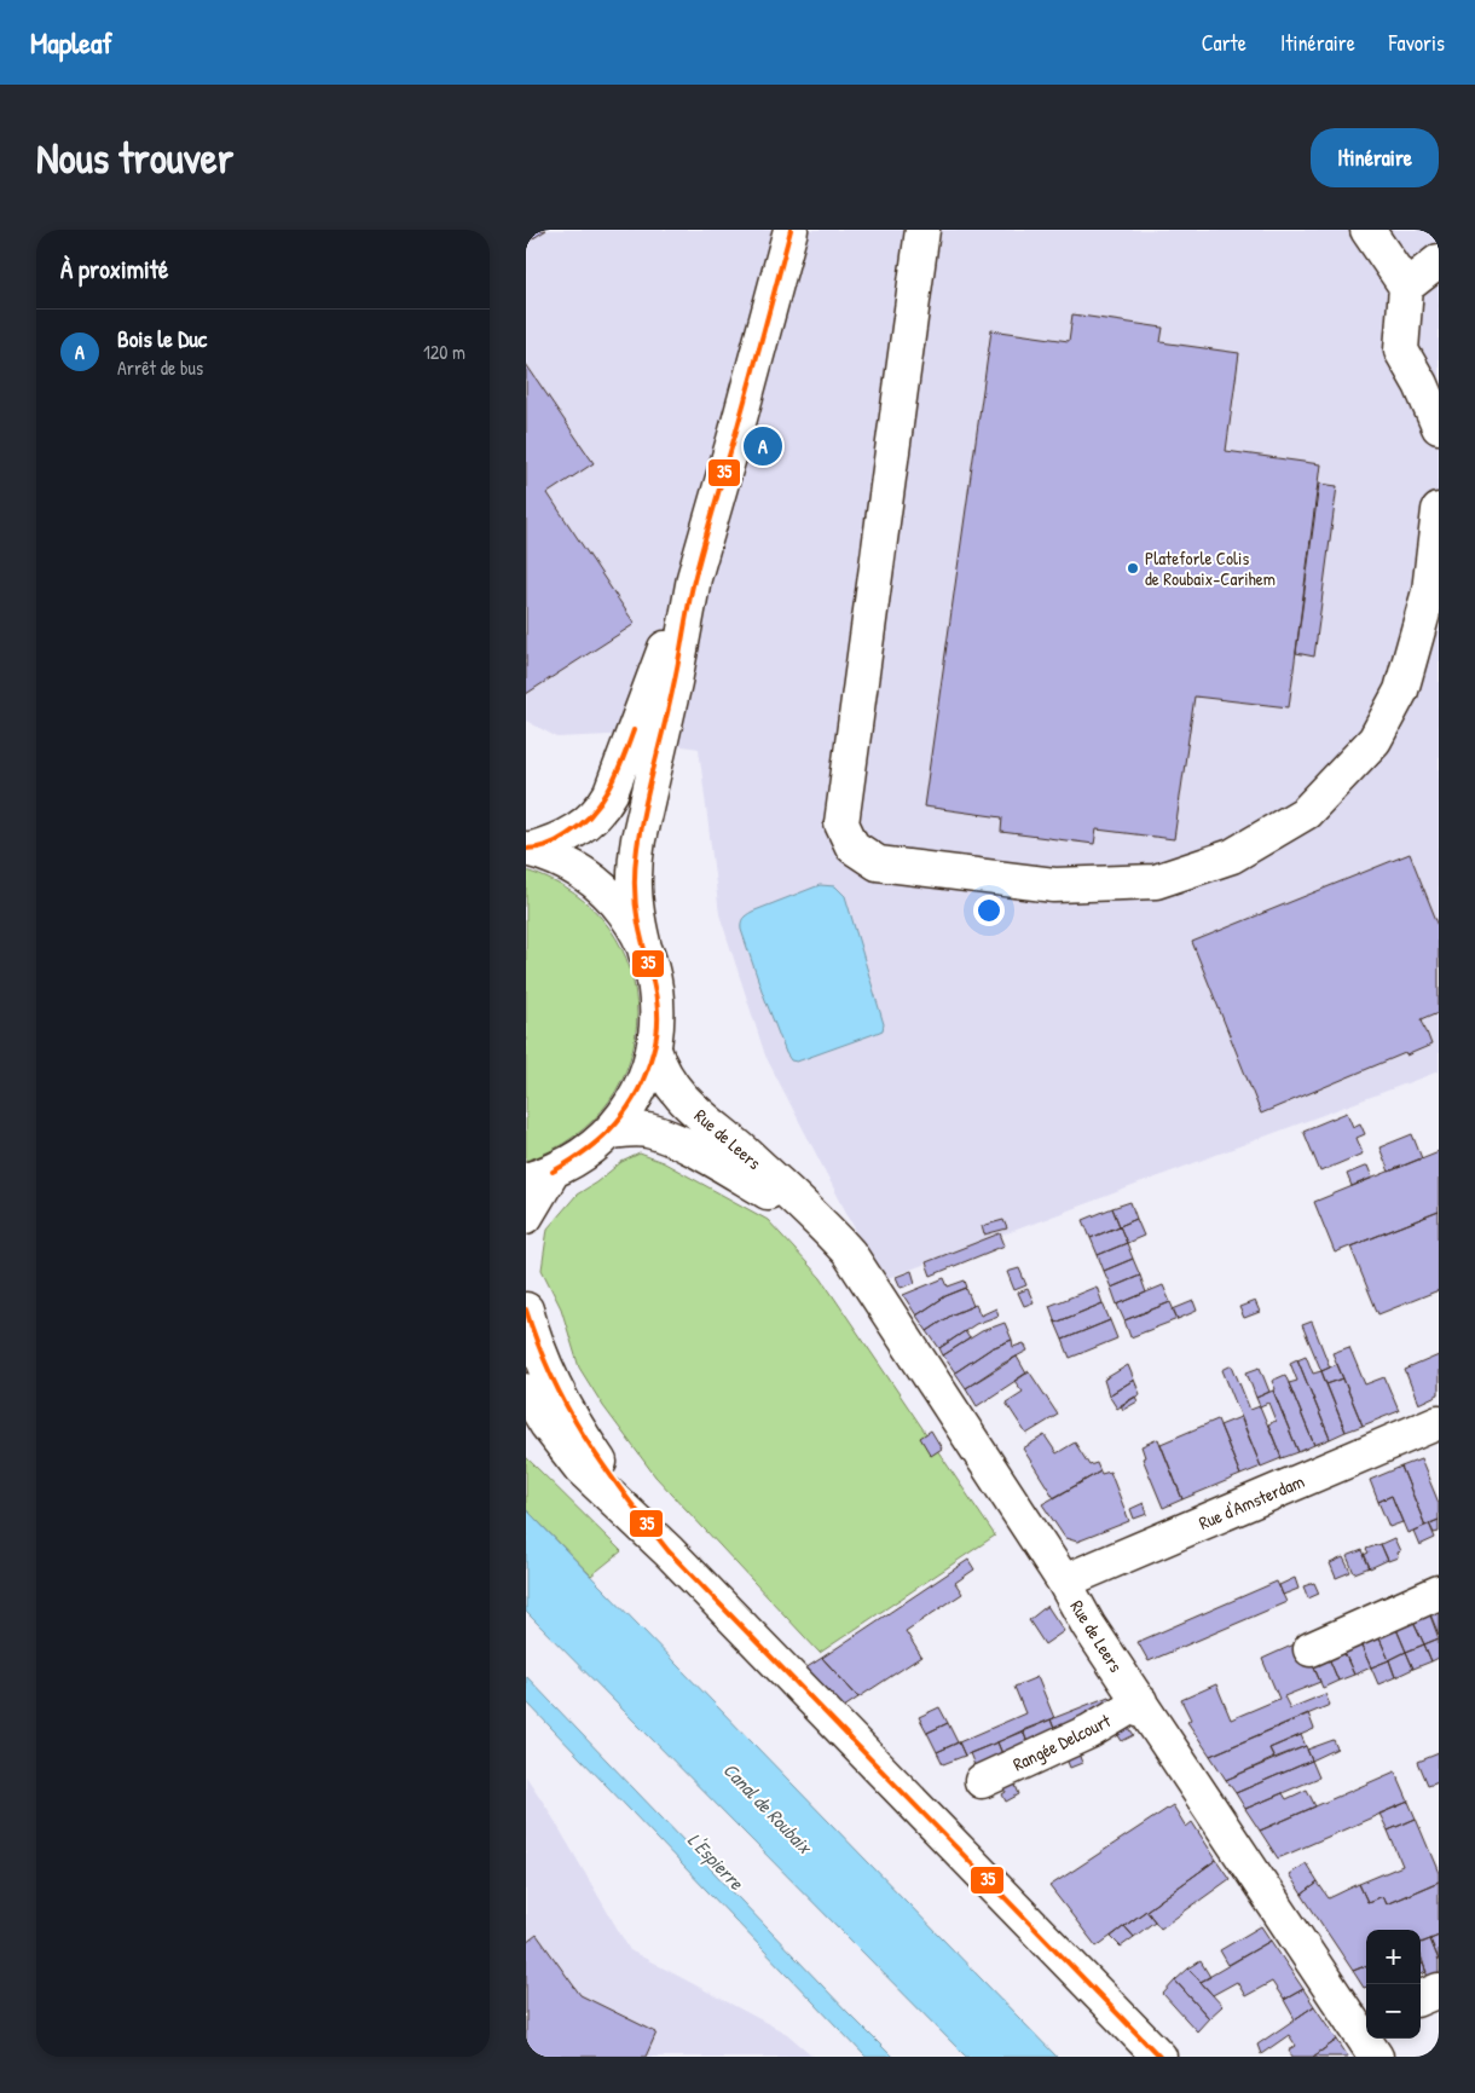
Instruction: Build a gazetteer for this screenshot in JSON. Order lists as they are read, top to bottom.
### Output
{
  "streets": {
    "main road": ["Rue de Leers", "Rue d'Amsterdam", "Rangée Delcourt"]
  },
  "crossings": [
    ["Rue de Leers", "Rue d'Amsterdam"],
    ["Rue de Leers", "Rangée Delcourt"]
  ],
  "water": ["Canal de Roubaix", "L'Espierre"],
  "places": ["Plateforle Colis de Roubaix-Carihem"],
  "lines": ["transit line 35"],
  "page": {
    "header": "Mapleaf",
    "nav": ["Carte", "Itinéraire", "Favoris"],
    "buttons": "Itinéraire",
    "title": "Nous trouver",
    "heading": "À proximité",
    "list": [
      {
        "mark": "A",
        "name": "Bois le Duc",
        "note": "Arrêt de bus",
        "value": "120 m"
      }
    ],
    "pins": "A",
    "map_buttons": ["+", "−"]
  }
}
